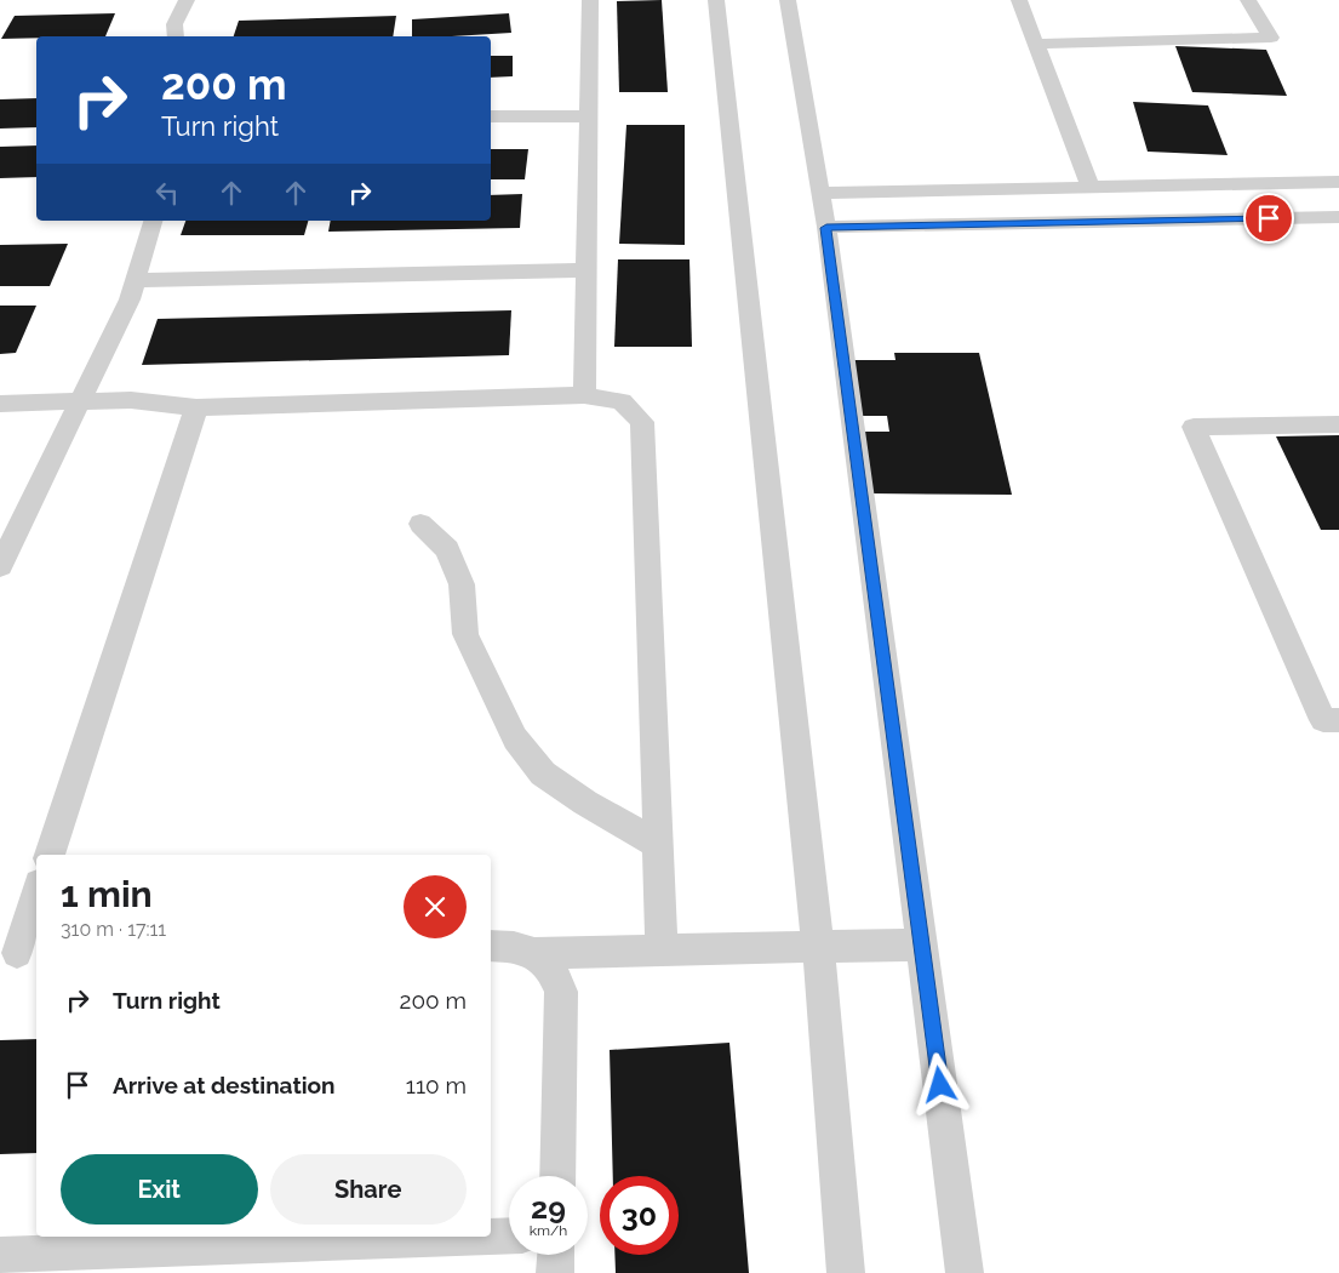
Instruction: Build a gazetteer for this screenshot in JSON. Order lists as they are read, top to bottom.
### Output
{
  "page": {
    "turn": ["200 m", "Turn right"],
    "heading": ["1 min", "310 m · 17:11"],
    "list": [
      {
        "name": "Turn right",
        "value": "200 m"
      },
      {
        "name": "Arrive at destination",
        "value": "110 m"
      }
    ],
    "buttons": ["Exit", "Share"],
    "speed": "29 km/h",
    "limit": "30"
  }
}
